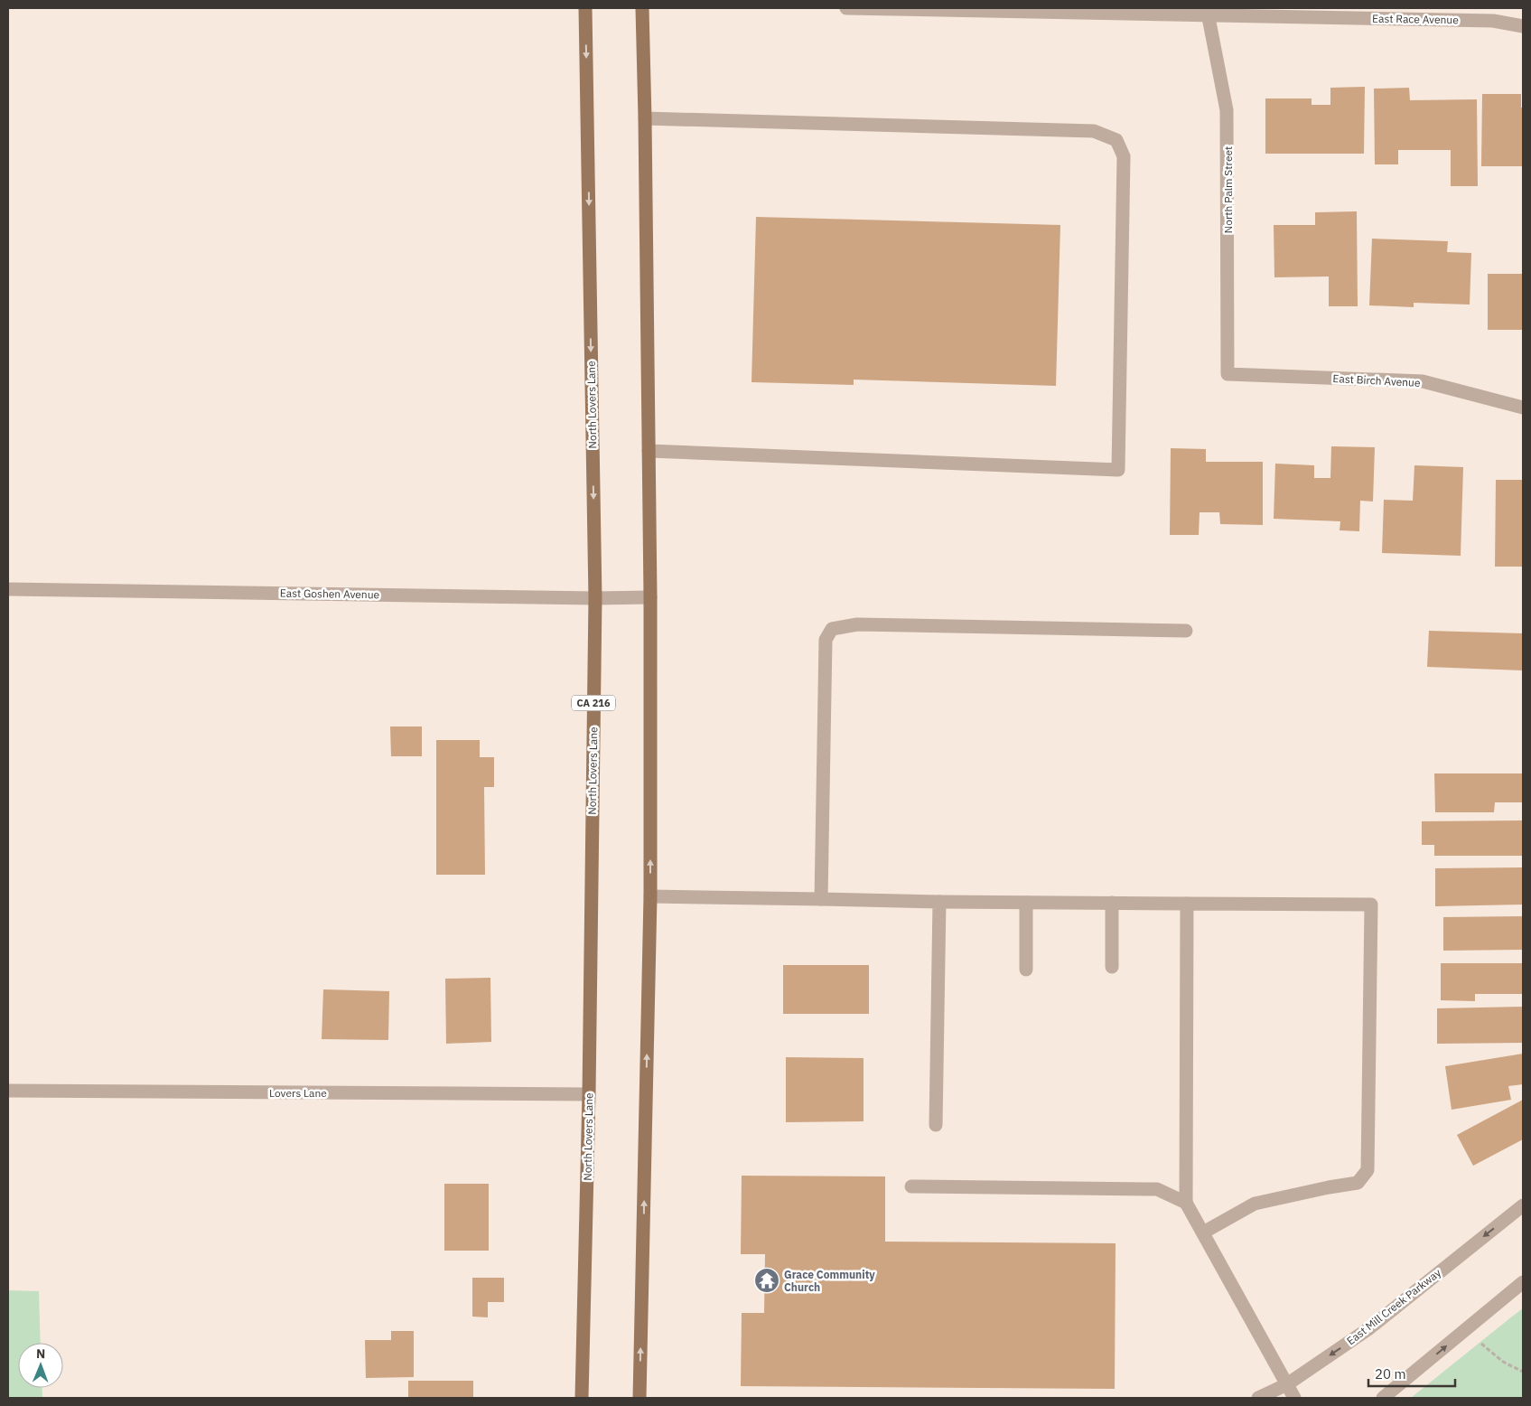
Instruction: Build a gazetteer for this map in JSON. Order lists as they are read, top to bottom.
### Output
{
  "streets": {
    "main road": ["North Lovers Lane", "CA 216"],
    "street": [
      "East Race Avenue",
      "North Palm Street",
      "East Birch Avenue",
      "East Goshen Avenue",
      "Lovers Lane",
      "East Mill Creek Parkway"
    ]
  },
  "crossings": [
    ["East Race Avenue", "North Palm Street"],
    ["North Palm Street", "East Birch Avenue"],
    ["North Lovers Lane", "East Goshen Avenue"],
    ["North Lovers Lane", "Lovers Lane"]
  ],
  "places": {
    "temple": ["Grace Community Church"]
  },
  "scale_bar": "20 m",
  "north": "top"
}
